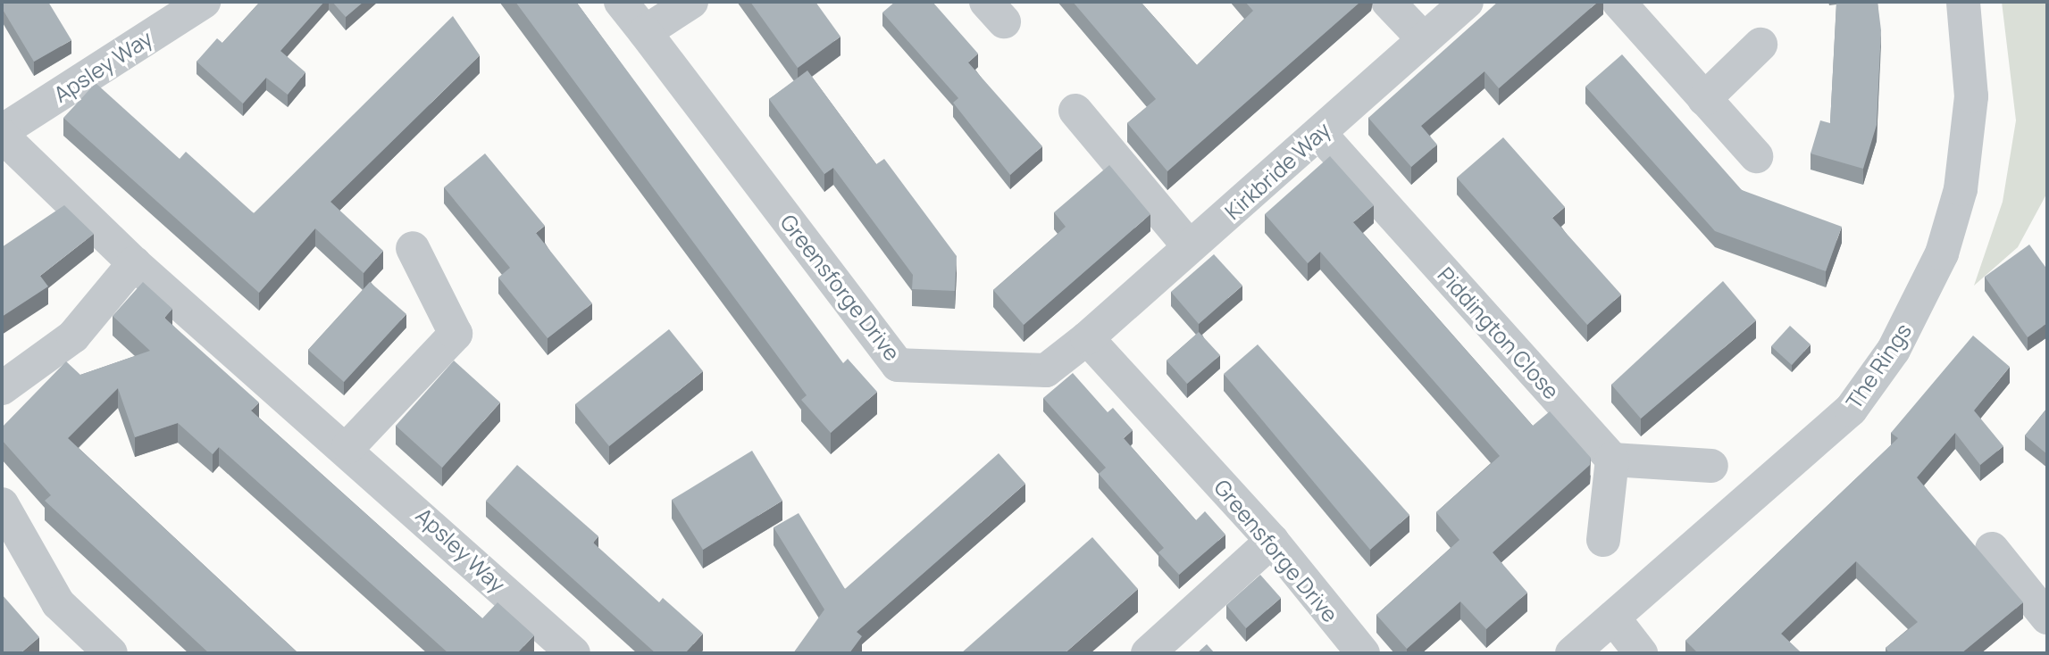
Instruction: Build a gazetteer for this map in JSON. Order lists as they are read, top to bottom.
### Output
{
  "streets": {
    "street": [
      "Apsley Way",
      "Kirkbride Way",
      "Greensforge Drive",
      "Piddington Close",
      "The Rings"
    ]
  },
  "crossings": [
    ["Kirkbride Way", "Greensforge Drive"],
    ["Kirkbride Way", "Piddington Close"]
  ]
}
